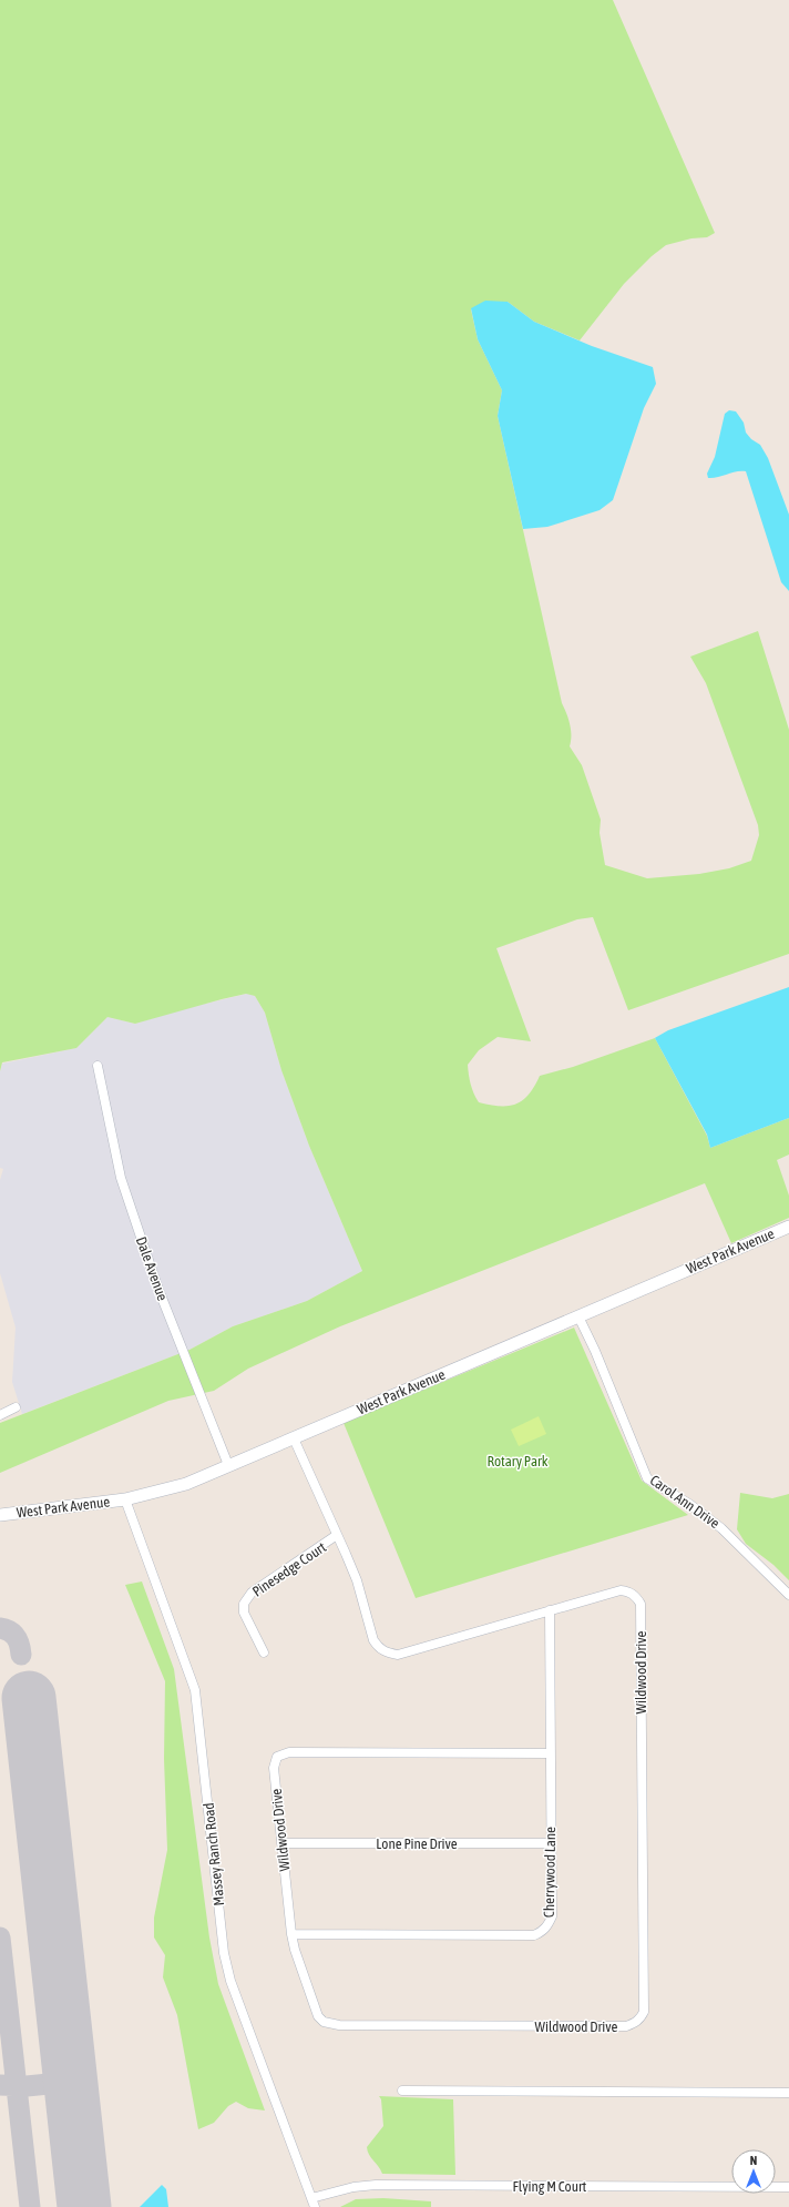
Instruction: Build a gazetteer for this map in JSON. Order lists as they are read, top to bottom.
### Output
{
  "streets": {
    "street": [
      "West Park Avenue",
      "Dale Avenue",
      "Carol Ann Drive",
      "Pinesedge Court",
      "Wildwood Drive",
      "Lone Pine Drive",
      "Massey Ranch Road",
      "Cherrywood Lane",
      "Flying M Court"
    ]
  },
  "crossings": [
    ["West Park Avenue", "Dale Avenue"],
    ["West Park Avenue", "Carol Ann Drive"],
    ["West Park Avenue", "Wildwood Drive"],
    ["West Park Avenue", "Massey Ranch Road"],
    ["Pinesedge Court", "Wildwood Drive"],
    ["Wildwood Drive", "Lone Pine Drive"],
    ["Wildwood Drive", "Cherrywood Lane"],
    ["Lone Pine Drive", "Cherrywood Lane"],
    ["Massey Ranch Road", "Flying M Court"]
  ],
  "parks": ["Rotary Park"],
  "north": "top"
}
